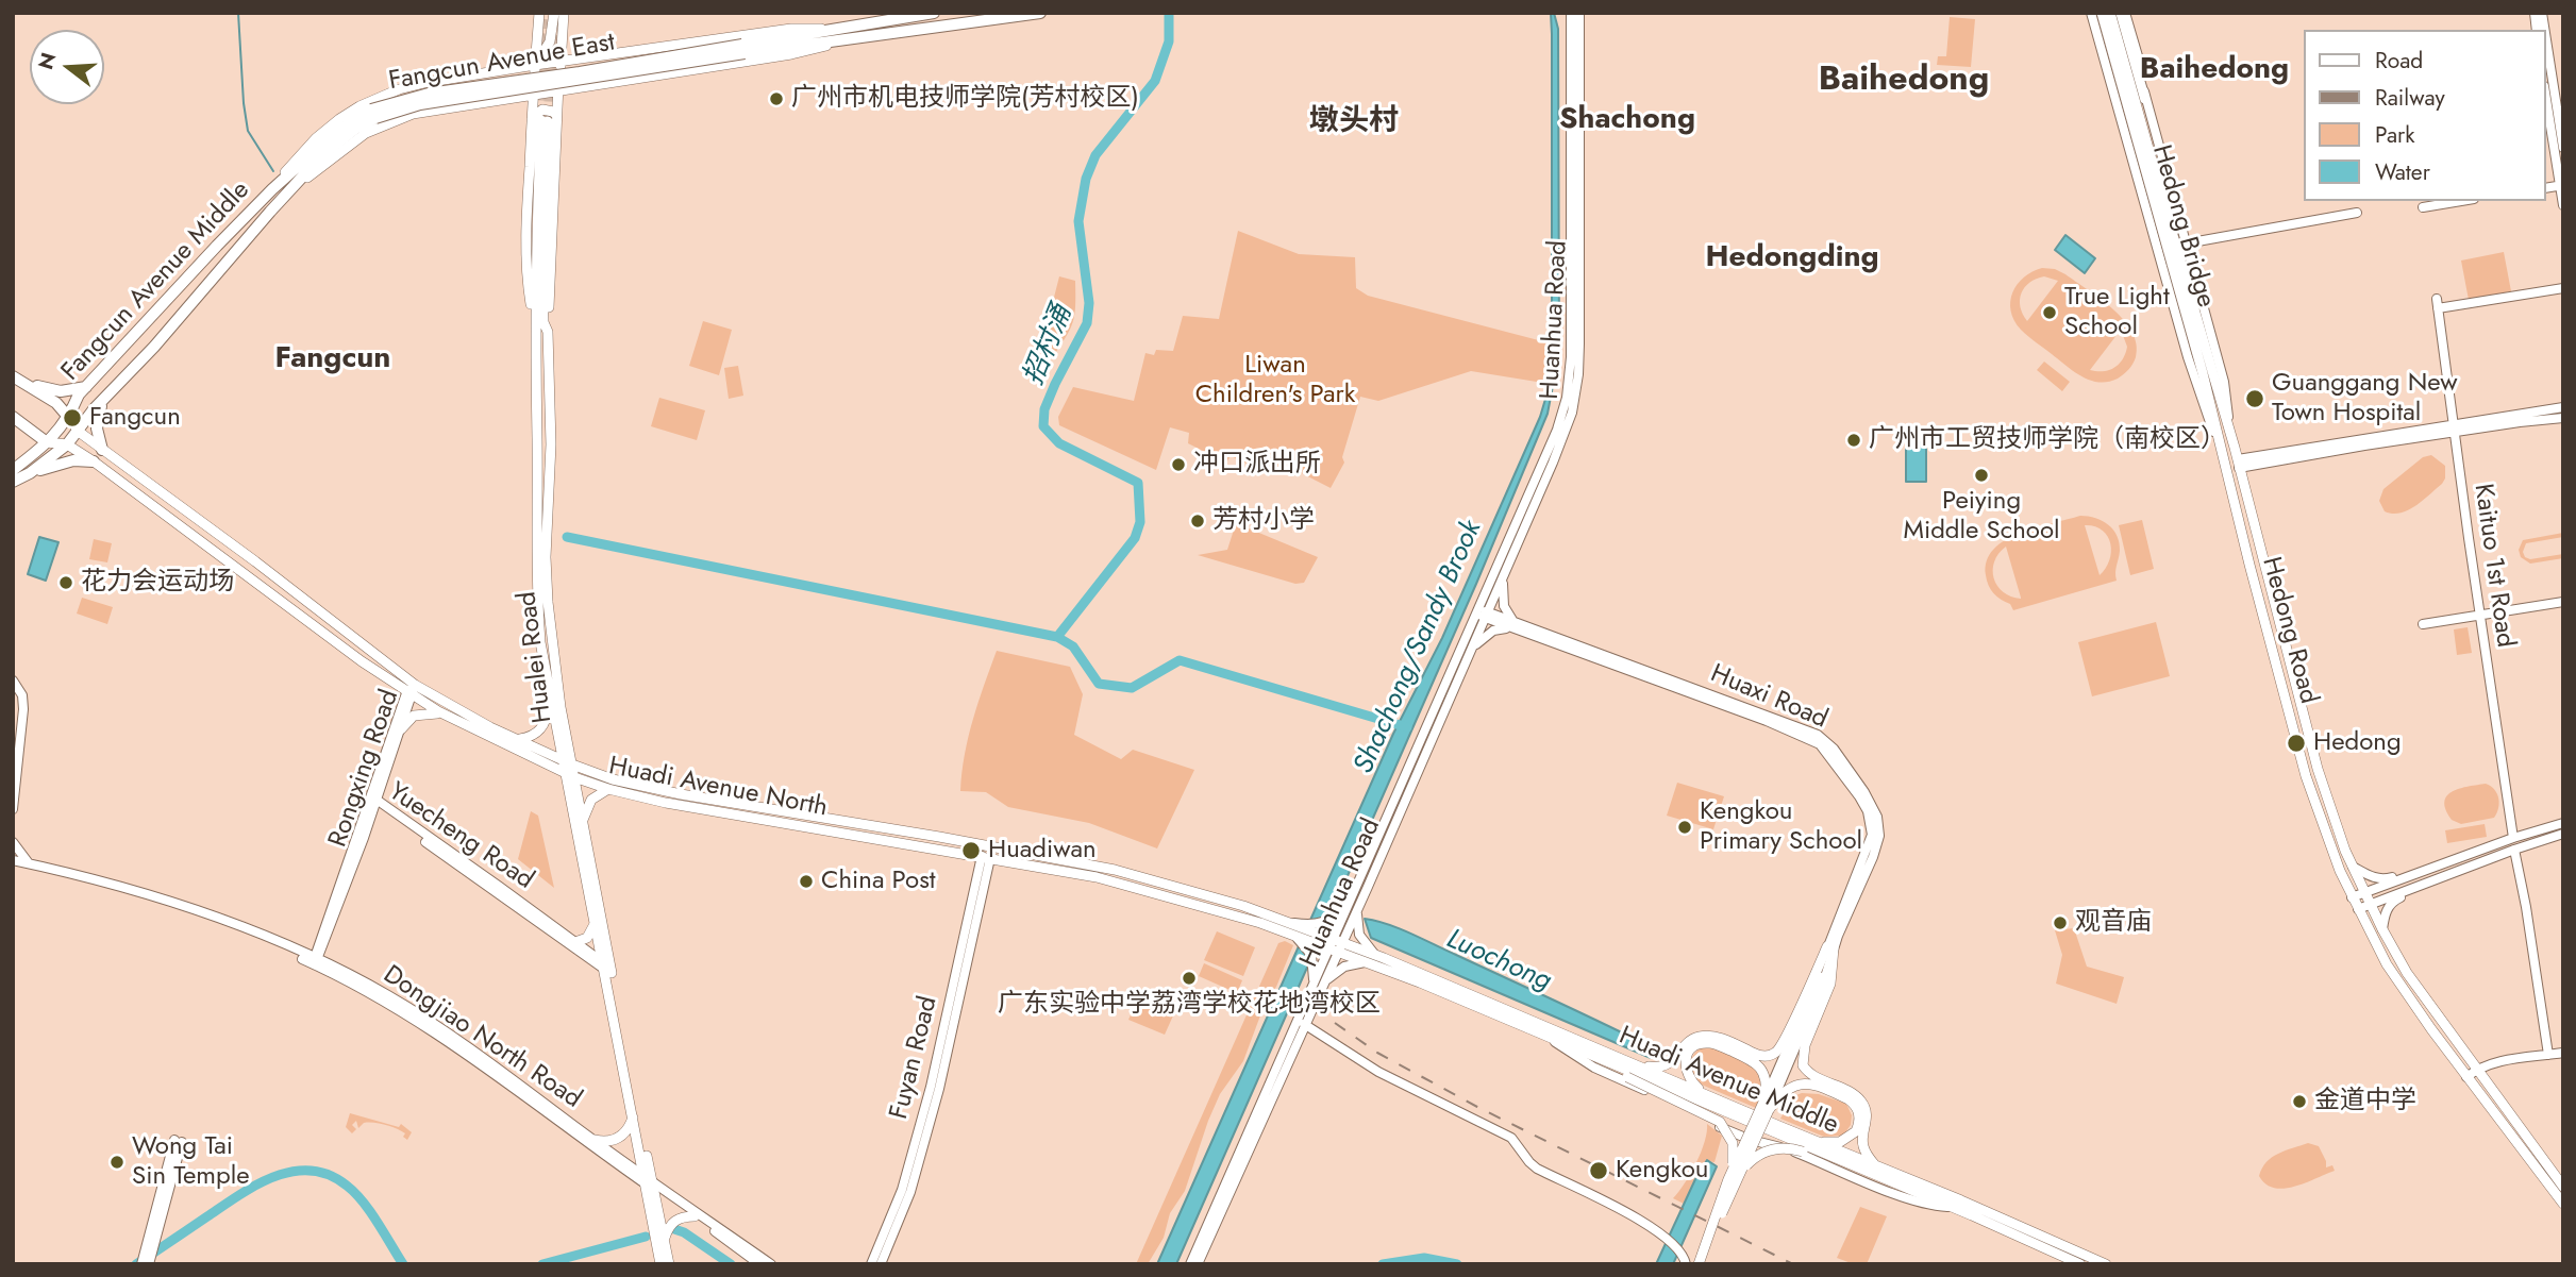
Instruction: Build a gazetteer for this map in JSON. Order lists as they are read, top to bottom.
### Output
{
  "streets": {
    "highway": ["Fangcun Avenue East", "Fangcun Avenue Middle"],
    "main road": [
      "Hedong Bridge",
      "Hedong Road",
      "Hualei Road",
      "Huadi Avenue North",
      "Huadi Avenue Middle"
    ],
    "street": [
      "Huanhua Road",
      "Kaituo 1st Road",
      "Huaxi Road",
      "Rongxing Road",
      "Yuecheng Road",
      "Dongjiao North Road",
      "Fuyan Road"
    ]
  },
  "crossings": [
    ["Fangcun Avenue East", "Fangcun Avenue Middle"],
    ["Hedong Bridge", "Hedong Road"],
    ["Fangcun Avenue Middle", "Huadi Avenue North"],
    ["Huanhua Road", "Huaxi Road"],
    ["Huanhua Road", "Huadi Avenue North"],
    ["Huanhua Road", "Huadi Avenue Middle"],
    ["Hualei Road", "Huadi Avenue North"],
    ["Hualei Road", "Yuecheng Road"],
    ["Hualei Road", "Dongjiao North Road"],
    ["Rongxing Road", "Huadi Avenue North"],
    ["Rongxing Road", "Yuecheng Road"],
    ["Rongxing Road", "Dongjiao North Road"],
    ["Huadi Avenue North", "Fuyan Road"],
    ["Huadi Avenue North", "Huadi Avenue Middle"]
  ],
  "districts": [
    "Baihedong",
    "Baihedong",
    "Shachong",
    "墩头村",
    "Hedongding",
    "Fangcun"
  ],
  "water": ["招村涌", "Shachong/Sandy Brook", "Luochong"],
  "parks": ["Liwan Children's Park"],
  "places": [
    "广州市机电技师学院(芳村校区)",
    "True Light School",
    "Guanggang New Town Hospital",
    "Fangcun",
    "广州市工贸技师学院（南校区）",
    "冲口派出所",
    "Peiying Middle School",
    "芳村小学",
    "花力会运动场",
    "Hedong",
    "Kengkou Primary School",
    "Huadiwan",
    "China Post",
    "观音庙",
    "广东实验中学荔湾学校花地湾校区",
    "金道中学",
    "Wong Tai Sin Temple",
    "Kengkou"
  ],
  "legend": [
    "Road",
    "Railway",
    "Park",
    "Water"
  ],
  "north": "left"
}
